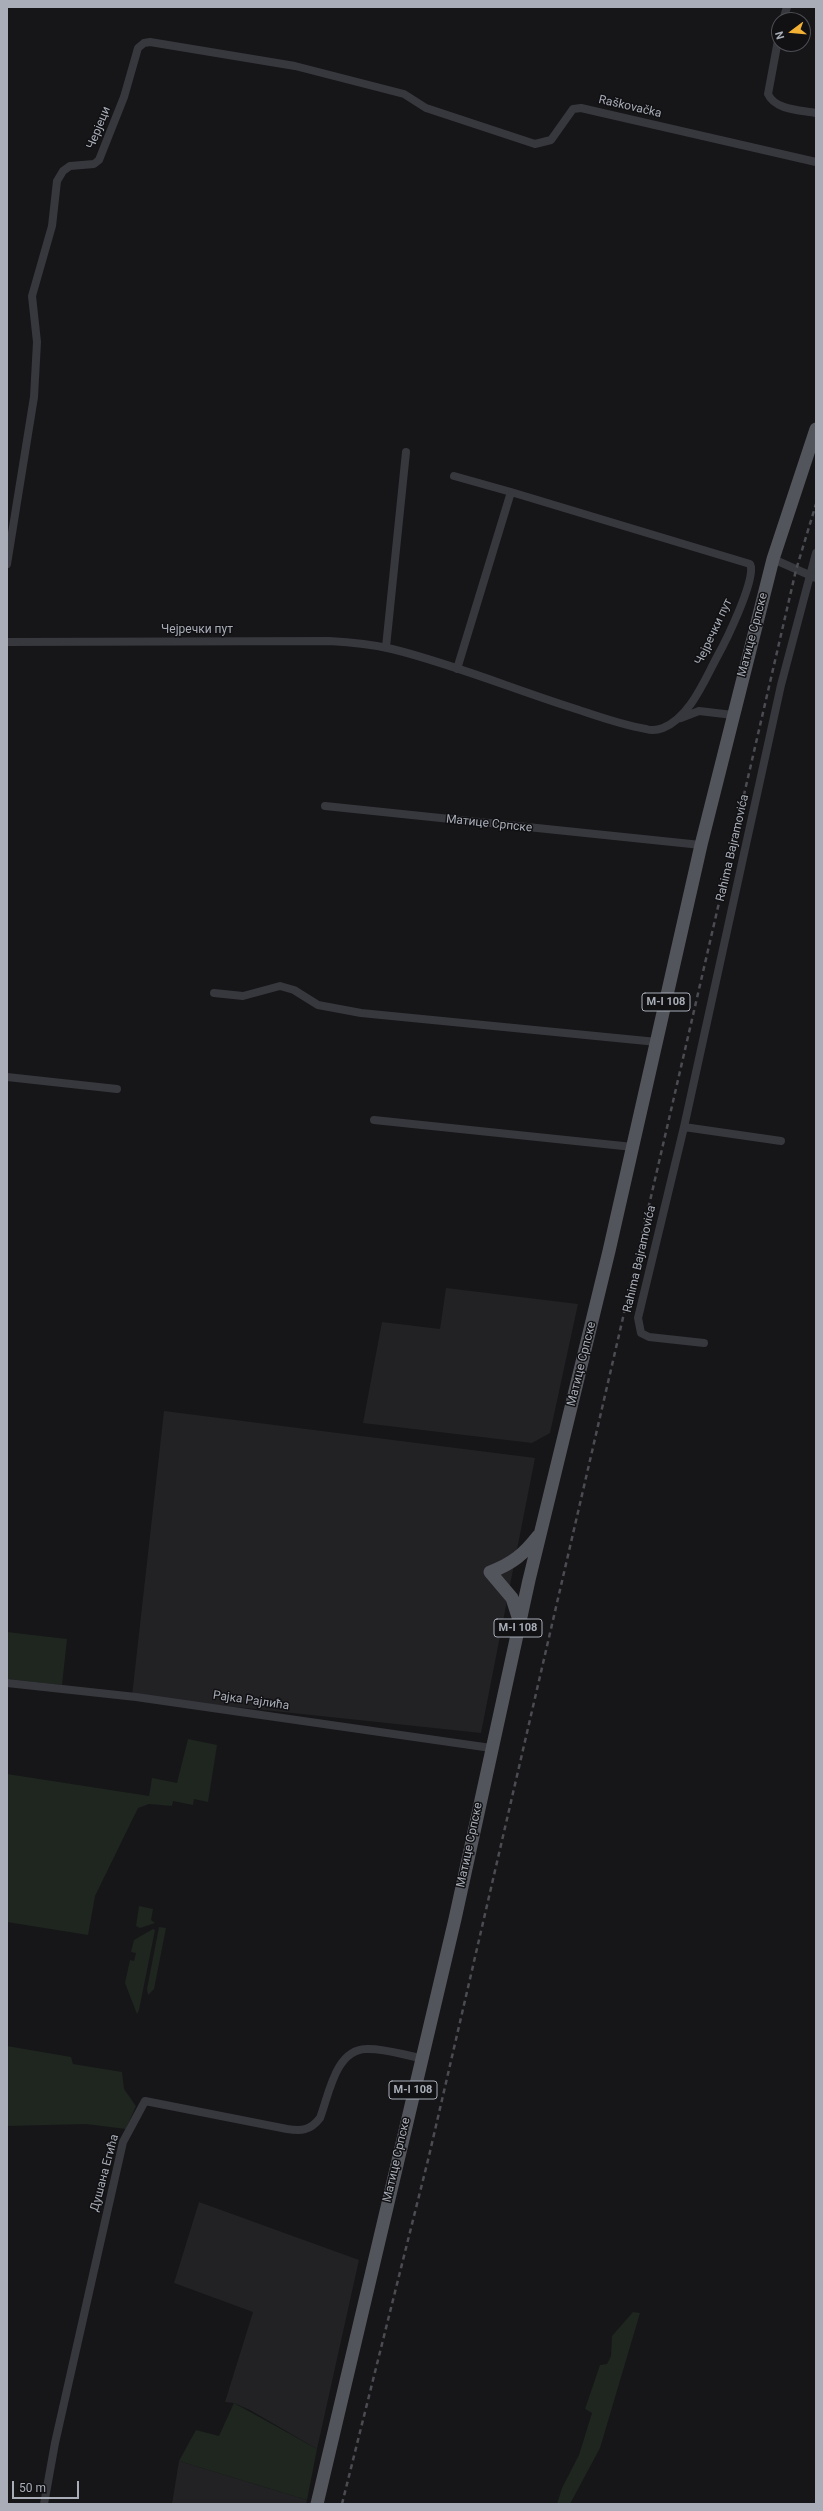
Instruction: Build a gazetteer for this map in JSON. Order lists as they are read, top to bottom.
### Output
{
  "streets": {
    "main road": ["Матице Српске", "M-I 108"],
    "street": [
      "Raškovačka",
      "Черјеци",
      "Чејречки пут",
      "Rahima Bajramovića",
      "Рајка Рајлића",
      "Душана Егића"
    ]
  },
  "crossings": [
    ["Raškovačka", "Черјеци"],
    ["Матице Српске", "Рајка Рајлића"],
    ["Матице Српске", "Душана Егића"]
  ],
  "scale_bar": "50 m",
  "north": "left"
}
